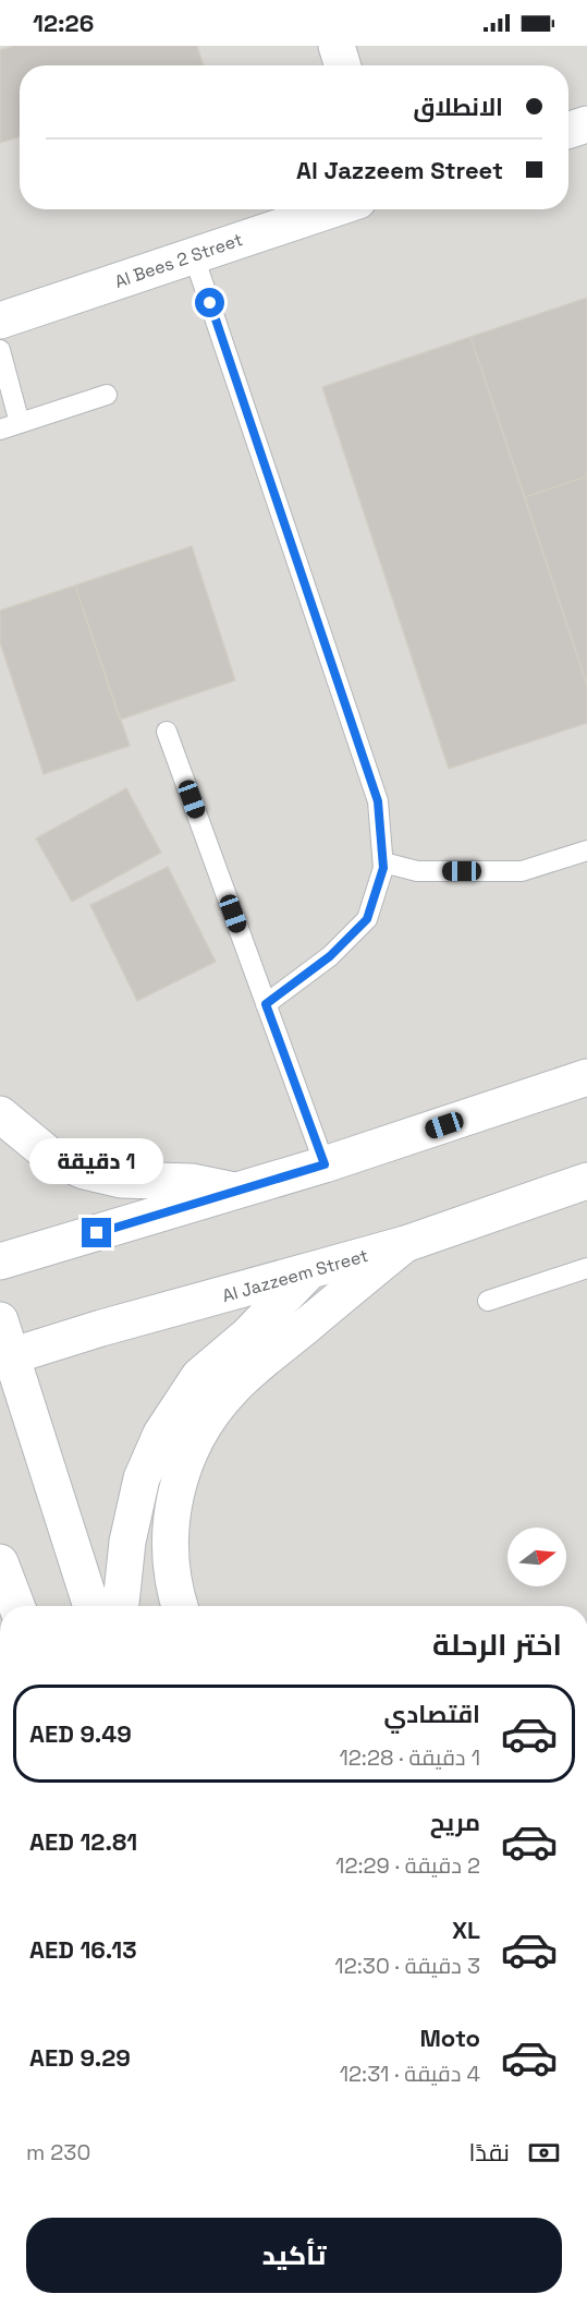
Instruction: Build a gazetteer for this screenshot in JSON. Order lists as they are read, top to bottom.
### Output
{
  "streets": {
    "street": ["Al Bees 2 Street", "Al Jazzeem Street"]
  },
  "north": "right",
  "page": {
    "status": "12:26",
    "banner": ["الانطلاق", "Al Jazzeem Street"],
    "bubble": "1 دقيقة",
    "heading": "اختر الرحلة",
    "list": [
      {
        "name": "اقتصادي",
        "note": "1 دقيقة · 12:28",
        "value": "AED 9.49"
      },
      {
        "name": "مريح",
        "note": "2 دقيقة · 12:29",
        "value": "AED 12.81"
      },
      {
        "name": "XL",
        "note": "3 دقيقة · 12:30",
        "value": "AED 16.13"
      },
      {
        "name": "Moto",
        "note": "4 دقيقة · 12:31",
        "value": "AED 9.29"
      }
    ],
    "pay": ["نقدًا", "230 m"],
    "buttons": "تأكيد"
  }
}
